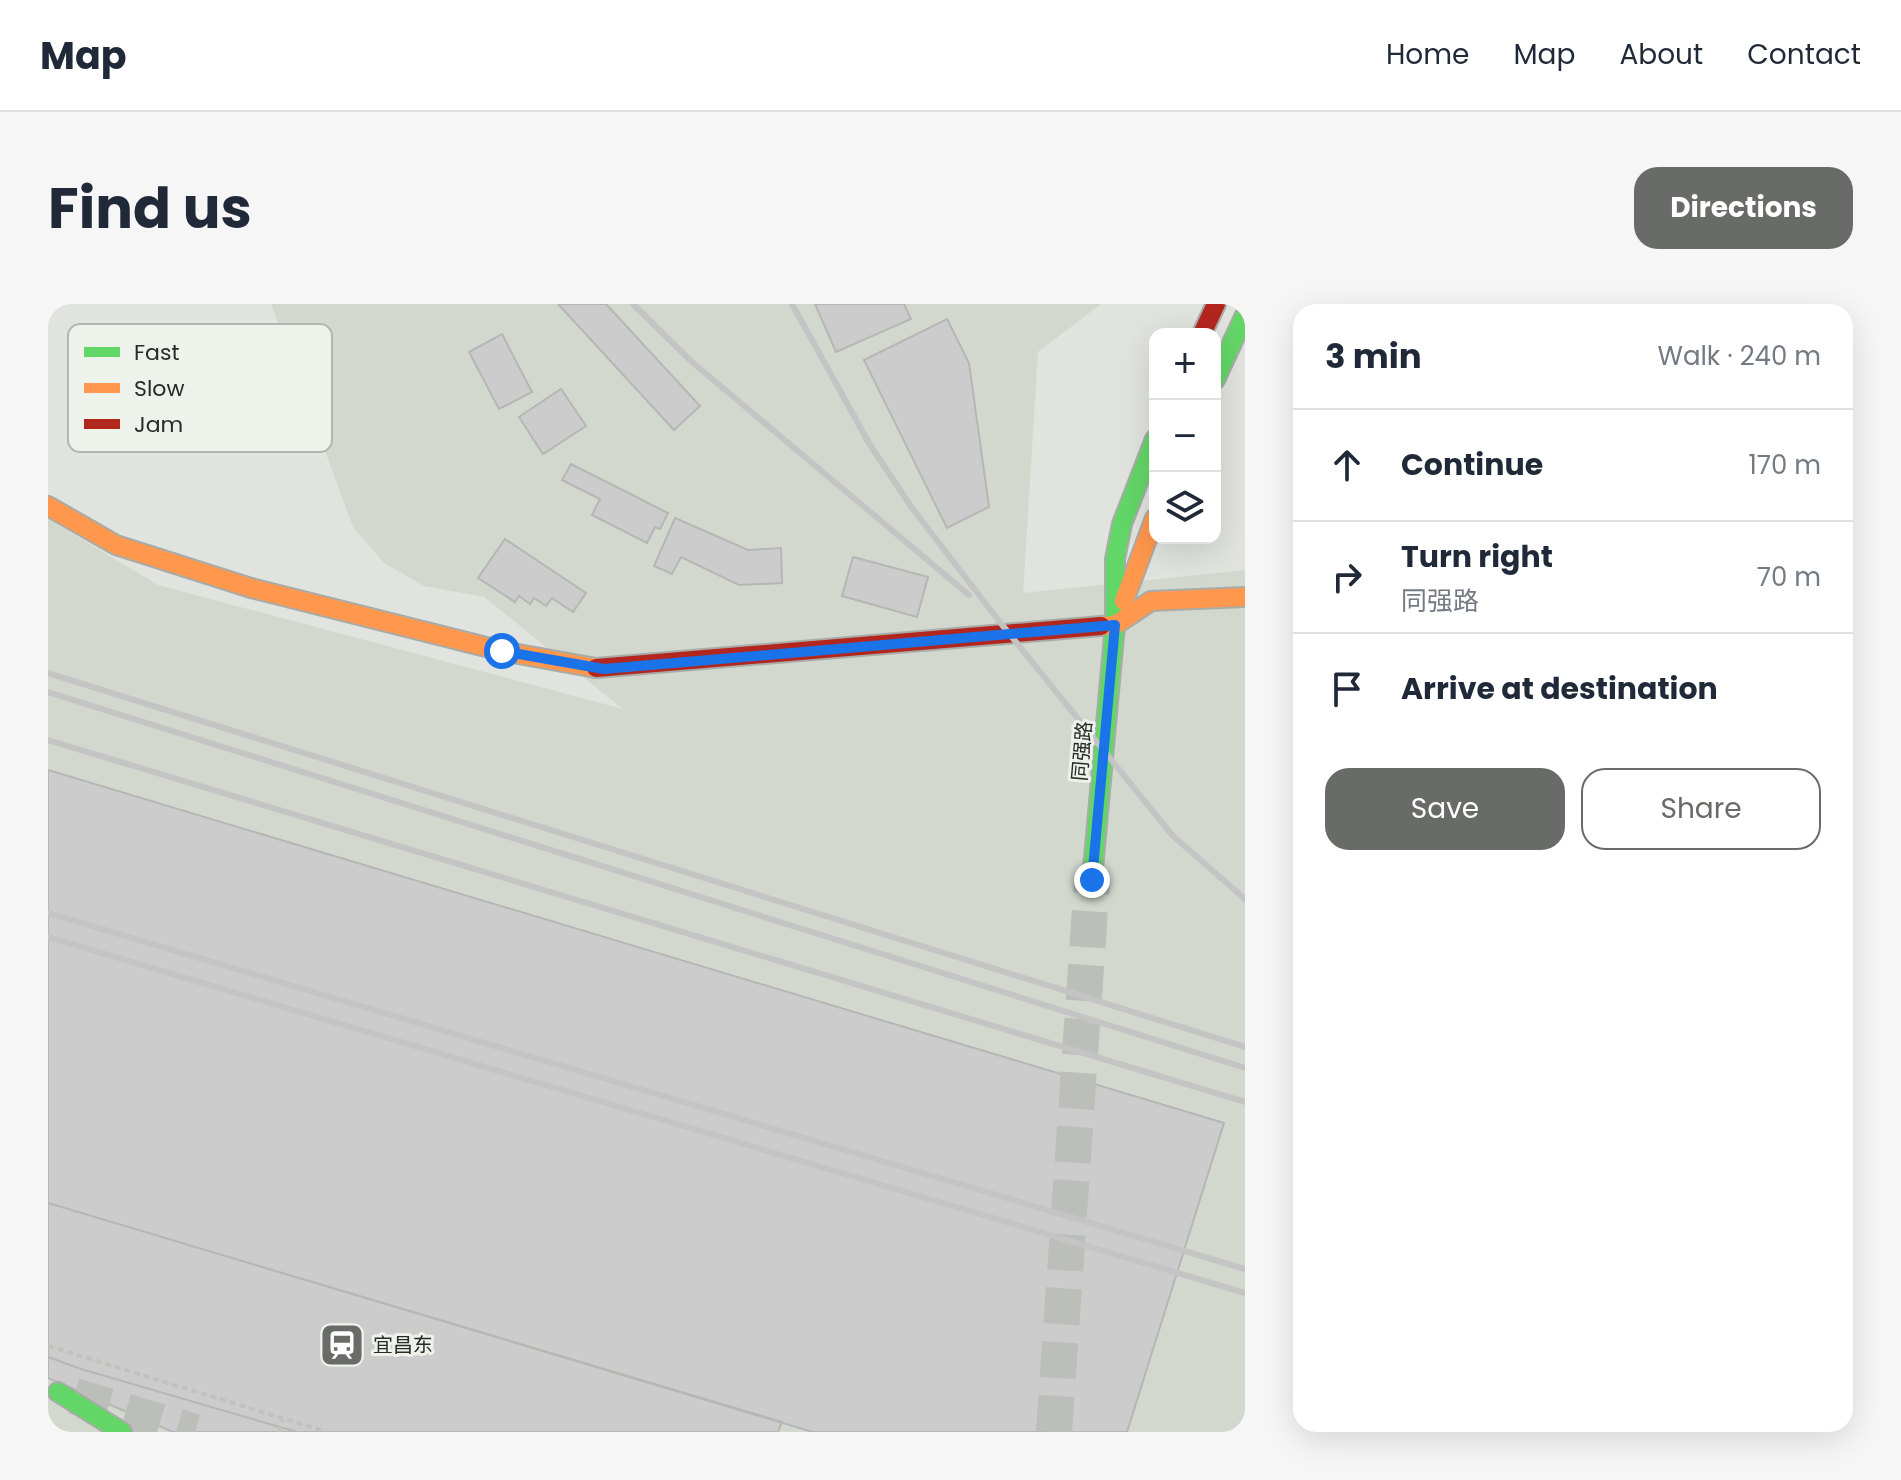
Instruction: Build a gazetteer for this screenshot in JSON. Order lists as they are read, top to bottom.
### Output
{
  "streets": {
    "street": ["同强路"]
  },
  "places": {
    "station": ["宜昌东"]
  },
  "legend": ["Fast", "Slow", "Jam"],
  "page": {
    "header": "Map",
    "nav": [
      "Home",
      "Map",
      "About",
      "Contact"
    ],
    "title": "Find us",
    "buttons": [
      "Directions",
      ["Save", "Share"]
    ],
    "heading": ["3 min", "Walk · 240 m"],
    "map_buttons": ["+", "−"],
    "list": [
      ["Continue", "170 m"],
      ["Turn right", "同强路", "70 m"],
      "Arrive at destination"
    ]
  }
}
